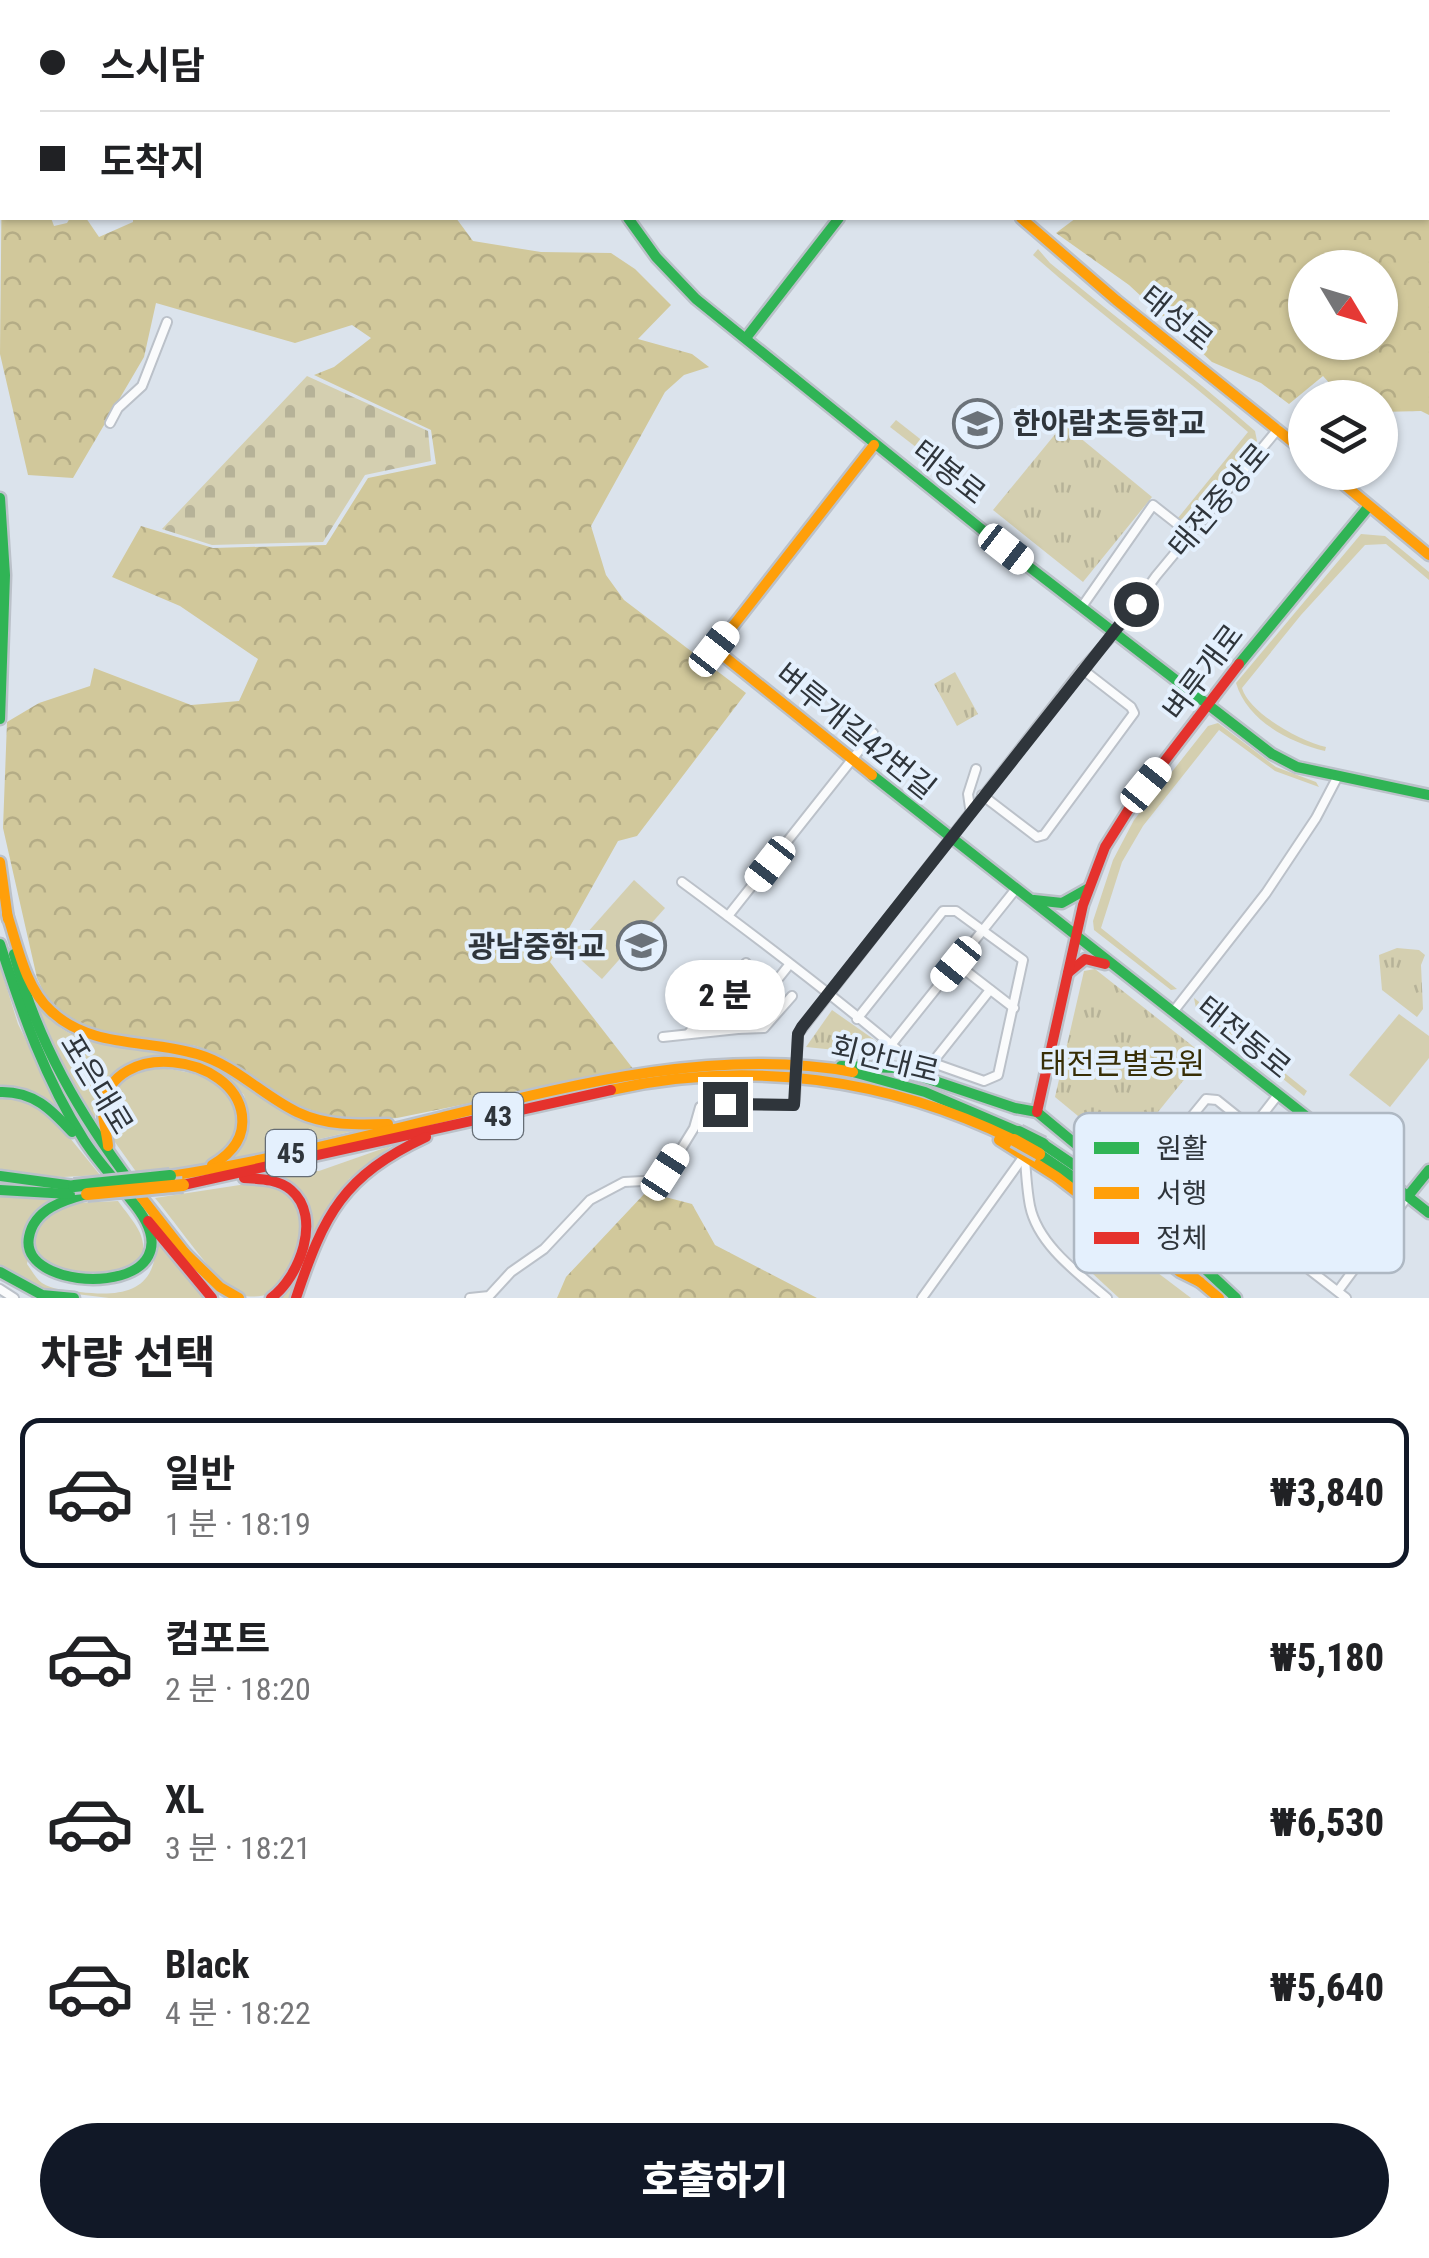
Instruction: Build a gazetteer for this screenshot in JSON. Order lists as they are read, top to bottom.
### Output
{
  "streets": {
    "main road": [
      "태성로",
      "태봉로",
      "벼루개로",
      "벼루개길42번길",
      "태전동로",
      "회안대로",
      "포은대로",
      "43",
      "45"
    ],
    "street": ["태전중앙로"]
  },
  "crossings": [
    ["태성로", "태전중앙로"],
    ["태봉로", "태전중앙로"],
    ["태봉로", "벼루개로"],
    ["태봉로", "벼루개길42번길"],
    ["태전중앙로", "벼루개길42번길"],
    ["벼루개로", "벼루개길42번길"],
    ["벼루개로", "태전동로"],
    ["벼루개길42번길", "태전동로"],
    ["회안대로", "43"],
    ["회안대로", "45"]
  ],
  "parks": ["태전큰별공원"],
  "places": {
    "school or university": ["한아람초등학교", "광남중학교"]
  },
  "legend": ["원활", "서행", "정체"],
  "north": "bottom right",
  "page": {
    "banner": ["스시담", "도착지"],
    "bubble": "2 분",
    "heading": "차량 선택",
    "list": [
      {
        "name": "일반",
        "note": "1 분 · 18:19",
        "value": "₩3,840"
      },
      {
        "name": "컴포트",
        "note": "2 분 · 18:20",
        "value": "₩5,180"
      },
      {
        "name": "XL",
        "note": "3 분 · 18:21",
        "value": "₩6,530"
      },
      {
        "name": "Black",
        "note": "4 분 · 18:22",
        "value": "₩5,640"
      }
    ],
    "buttons": "호출하기"
  }
}
